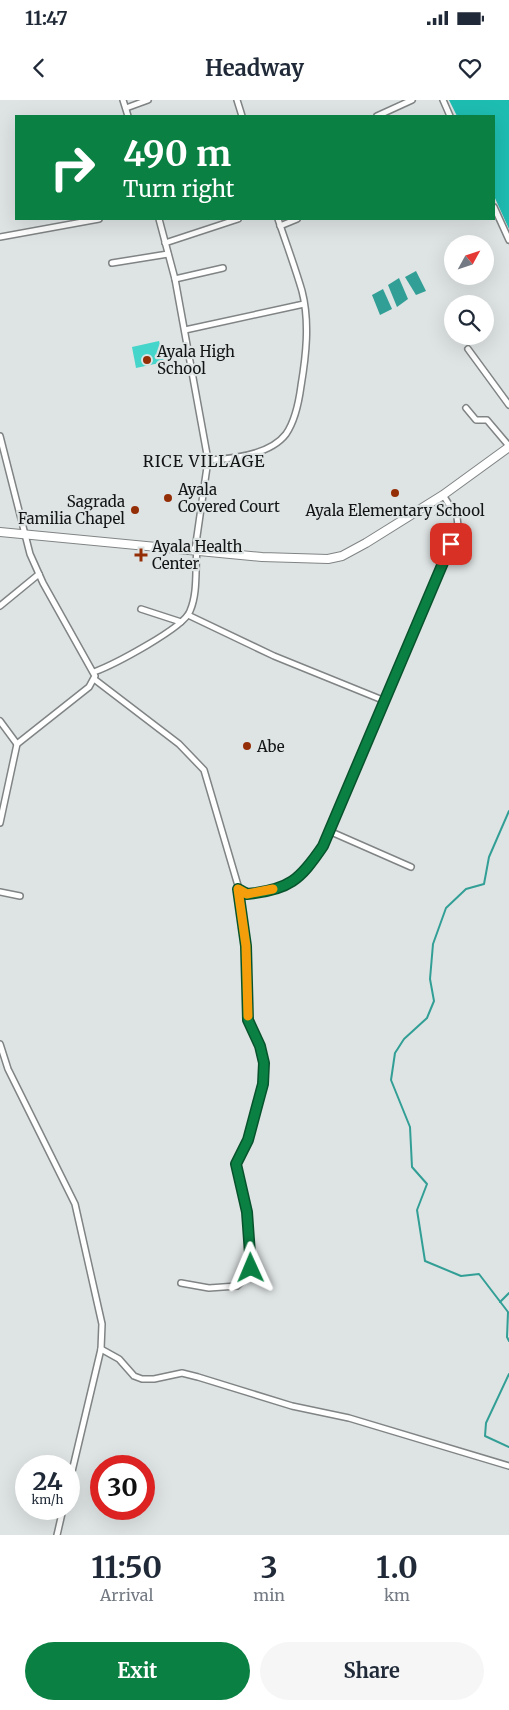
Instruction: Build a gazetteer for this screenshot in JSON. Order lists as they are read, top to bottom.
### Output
{
  "districts": ["RICE VILLAGE"],
  "places": {
    "other": [
      "Ayala High School",
      "Ayala Elementary School",
      "Ayala Covered Court",
      "Sagrada Familia Chapel",
      "Abe"
    ],
    "health": ["Ayala Health Center"]
  },
  "north": "top right",
  "page": {
    "status": "11:47",
    "header": "Headway",
    "turn": ["490 m", "Turn right"],
    "speed": "24 km/h",
    "limit": "30",
    "eta": [
      "11:50",
      "Arrival",
      "3",
      "min",
      "1.0",
      "km"
    ],
    "buttons": ["Exit", "Share"]
  }
}
